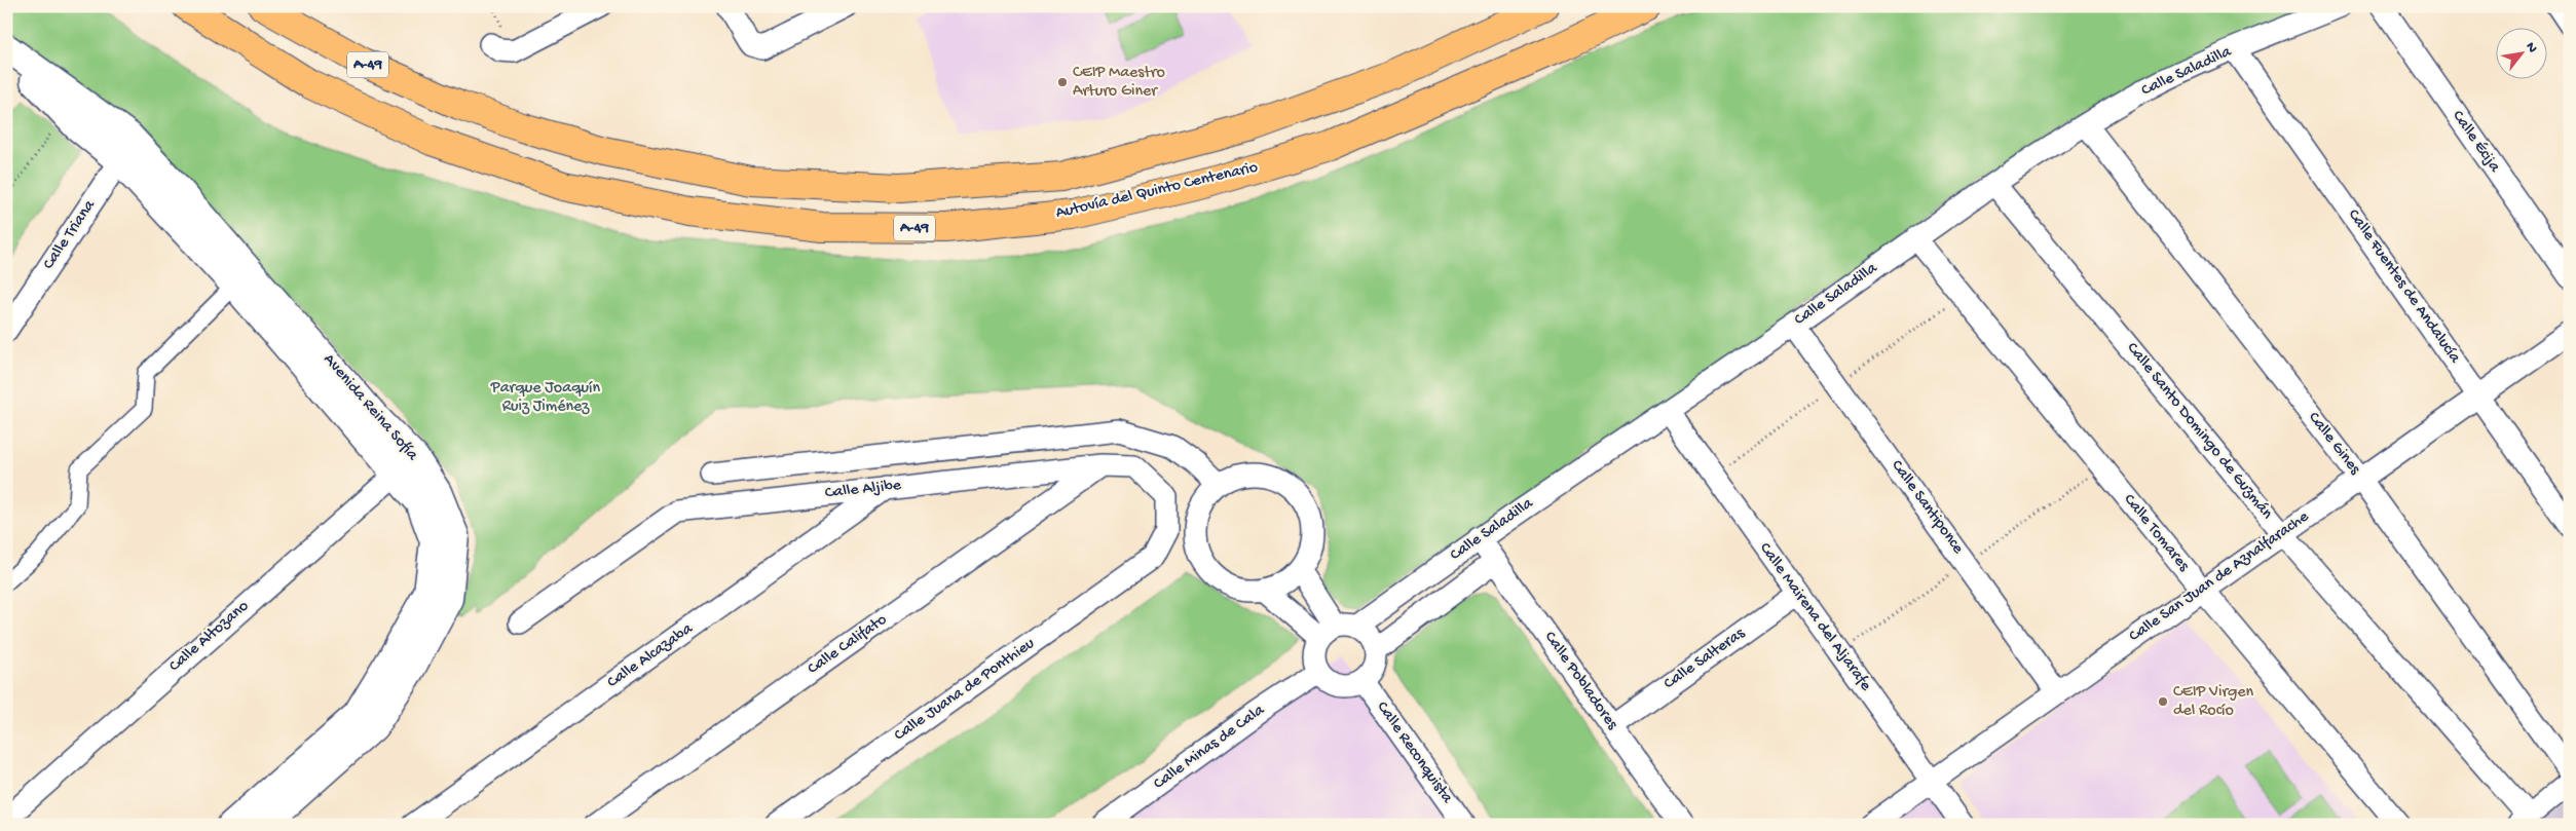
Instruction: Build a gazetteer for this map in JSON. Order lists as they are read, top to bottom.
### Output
{
  "streets": {
    "highway": ["A-49", "Autovía del Quinto Centenario"],
    "street": [
      "Calle Saladilla",
      "Calle Écija",
      "Calle Triana",
      "Calle Fuentes de Andalucía",
      "Avenida Reina Sofía",
      "Calle Santo Domingo de Guzmán",
      "Calle Gines",
      "Calle Aljibe",
      "Calle Santiponce",
      "Calle Tomares",
      "Calle San Juan de Aznalfarache",
      "Calle Mairena del Aljarafe",
      "Calle Altozano",
      "Calle Califato",
      "Calle Alcazaba",
      "Calle Salteras",
      "Calle Pobladores",
      "Calle Juana de Ponthieu",
      "Calle Minas de Cala",
      "Calle Reconquista"
    ]
  },
  "crossings": [
    ["Calle Saladilla", "Calle Fuentes de Andalucía"],
    ["Calle Saladilla", "Calle Santo Domingo de Guzmán"],
    ["Calle Saladilla", "Calle Gines"],
    ["Calle Saladilla", "Calle Santiponce"],
    ["Calle Saladilla", "Calle Tomares"],
    ["Calle Saladilla", "Calle Mairena del Aljarafe"],
    ["Calle Saladilla", "Calle Pobladores"],
    ["Calle Saladilla", "Calle Minas de Cala"],
    ["Calle Saladilla", "Calle Reconquista"],
    ["Calle Triana", "Avenida Reina Sofía"],
    ["Calle Fuentes de Andalucía", "Calle San Juan de Aznalfarache"],
    ["Avenida Reina Sofía", "Calle Altozano"],
    ["Calle Santo Domingo de Guzmán", "Calle San Juan de Aznalfarache"],
    ["Calle Gines", "Calle San Juan de Aznalfarache"],
    ["Calle Aljibe", "Calle Califato"],
    ["Calle Aljibe", "Calle Alcazaba"],
    ["Calle Aljibe", "Calle Juana de Ponthieu"],
    ["Calle Santiponce", "Calle San Juan de Aznalfarache"],
    ["Calle Tomares", "Calle San Juan de Aznalfarache"],
    ["Calle San Juan de Aznalfarache", "Calle Mairena del Aljarafe"],
    ["Calle Mairena del Aljarafe", "Calle Salteras"],
    ["Calle Salteras", "Calle Pobladores"],
    ["Calle Minas de Cala", "Calle Reconquista"]
  ],
  "parks": ["Parque Joaquín Ruiz Jiménez"],
  "places": ["CEIP Maestro Arturo Giner", "CEIP Virgen del Rocío"],
  "north": "top right"
}
